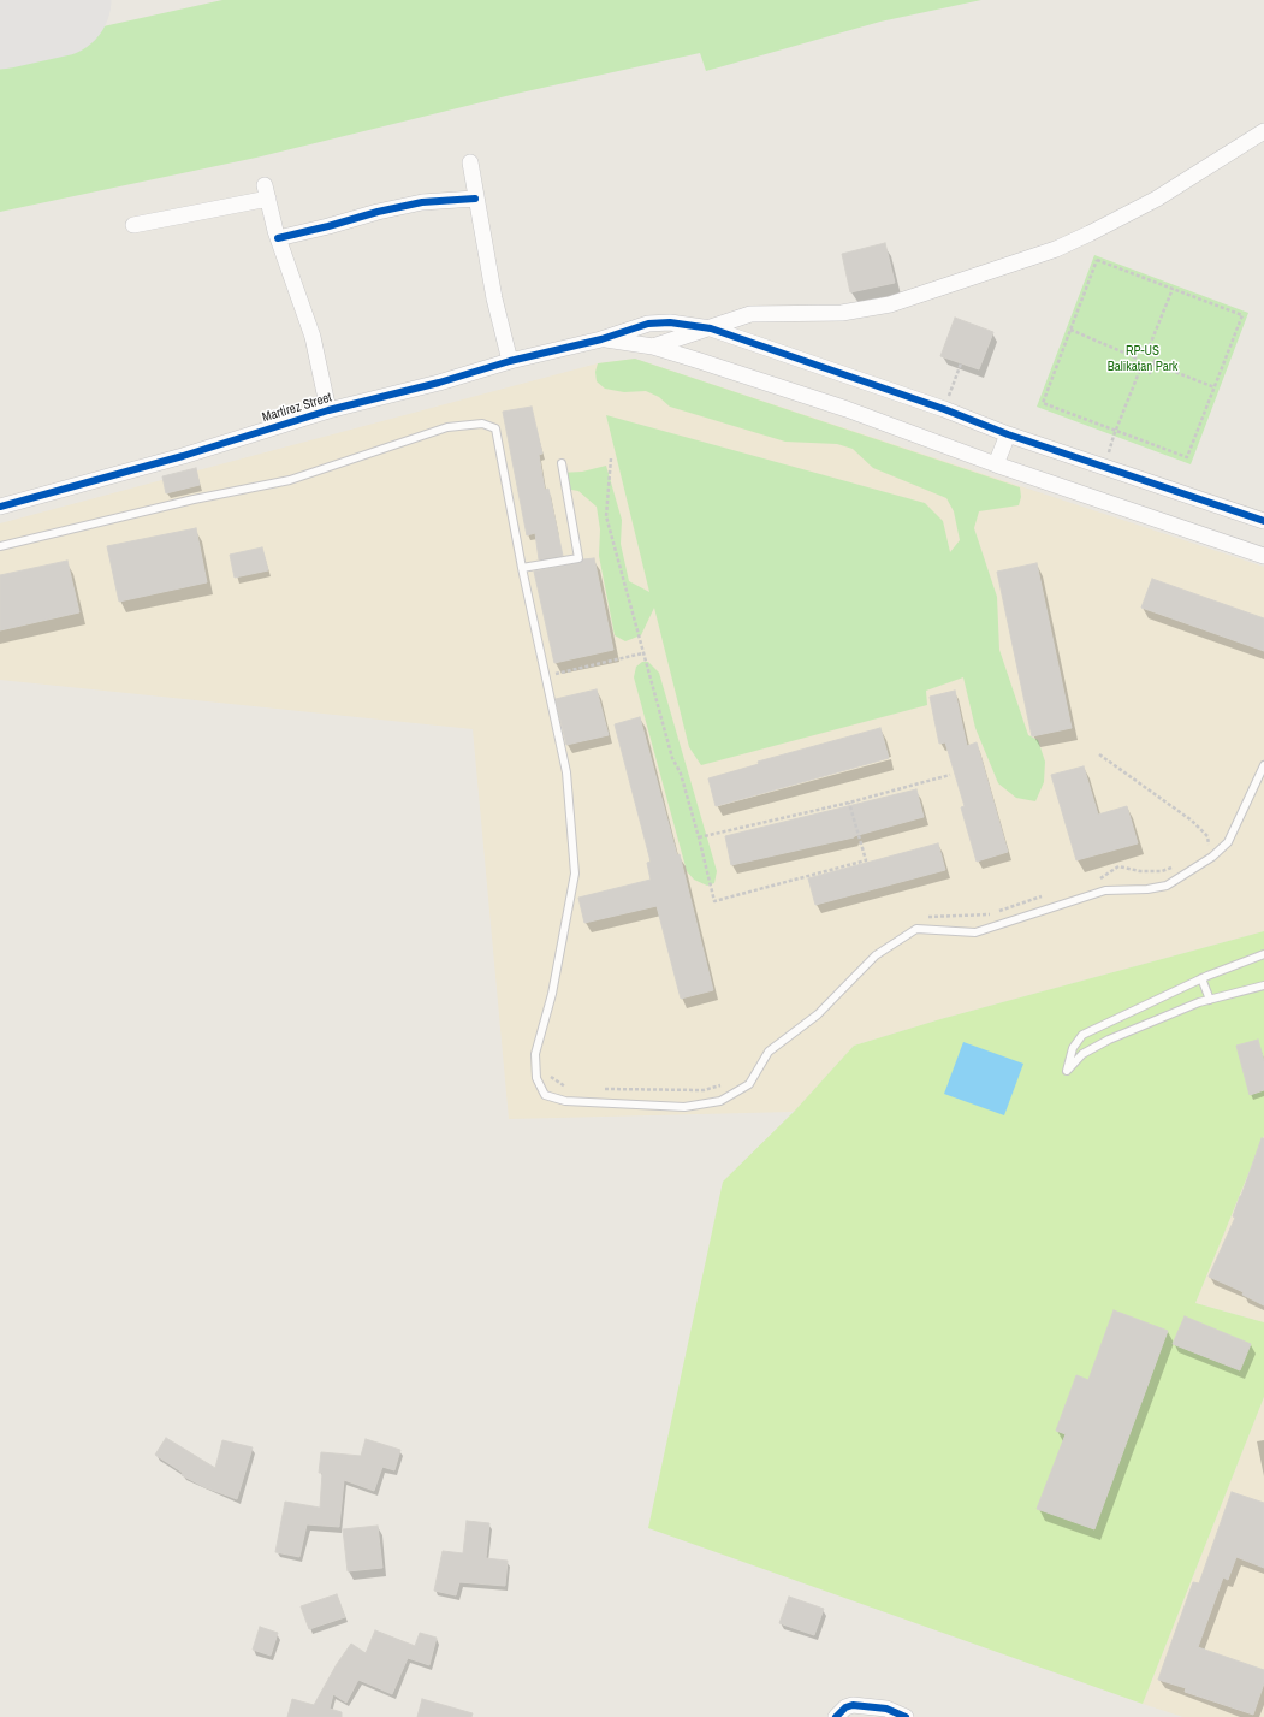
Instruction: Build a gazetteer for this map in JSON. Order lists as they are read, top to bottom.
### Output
{
  "streets": {
    "street": ["Martirez Street"]
  },
  "parks": ["RP-US Balikatan Park"]
}
